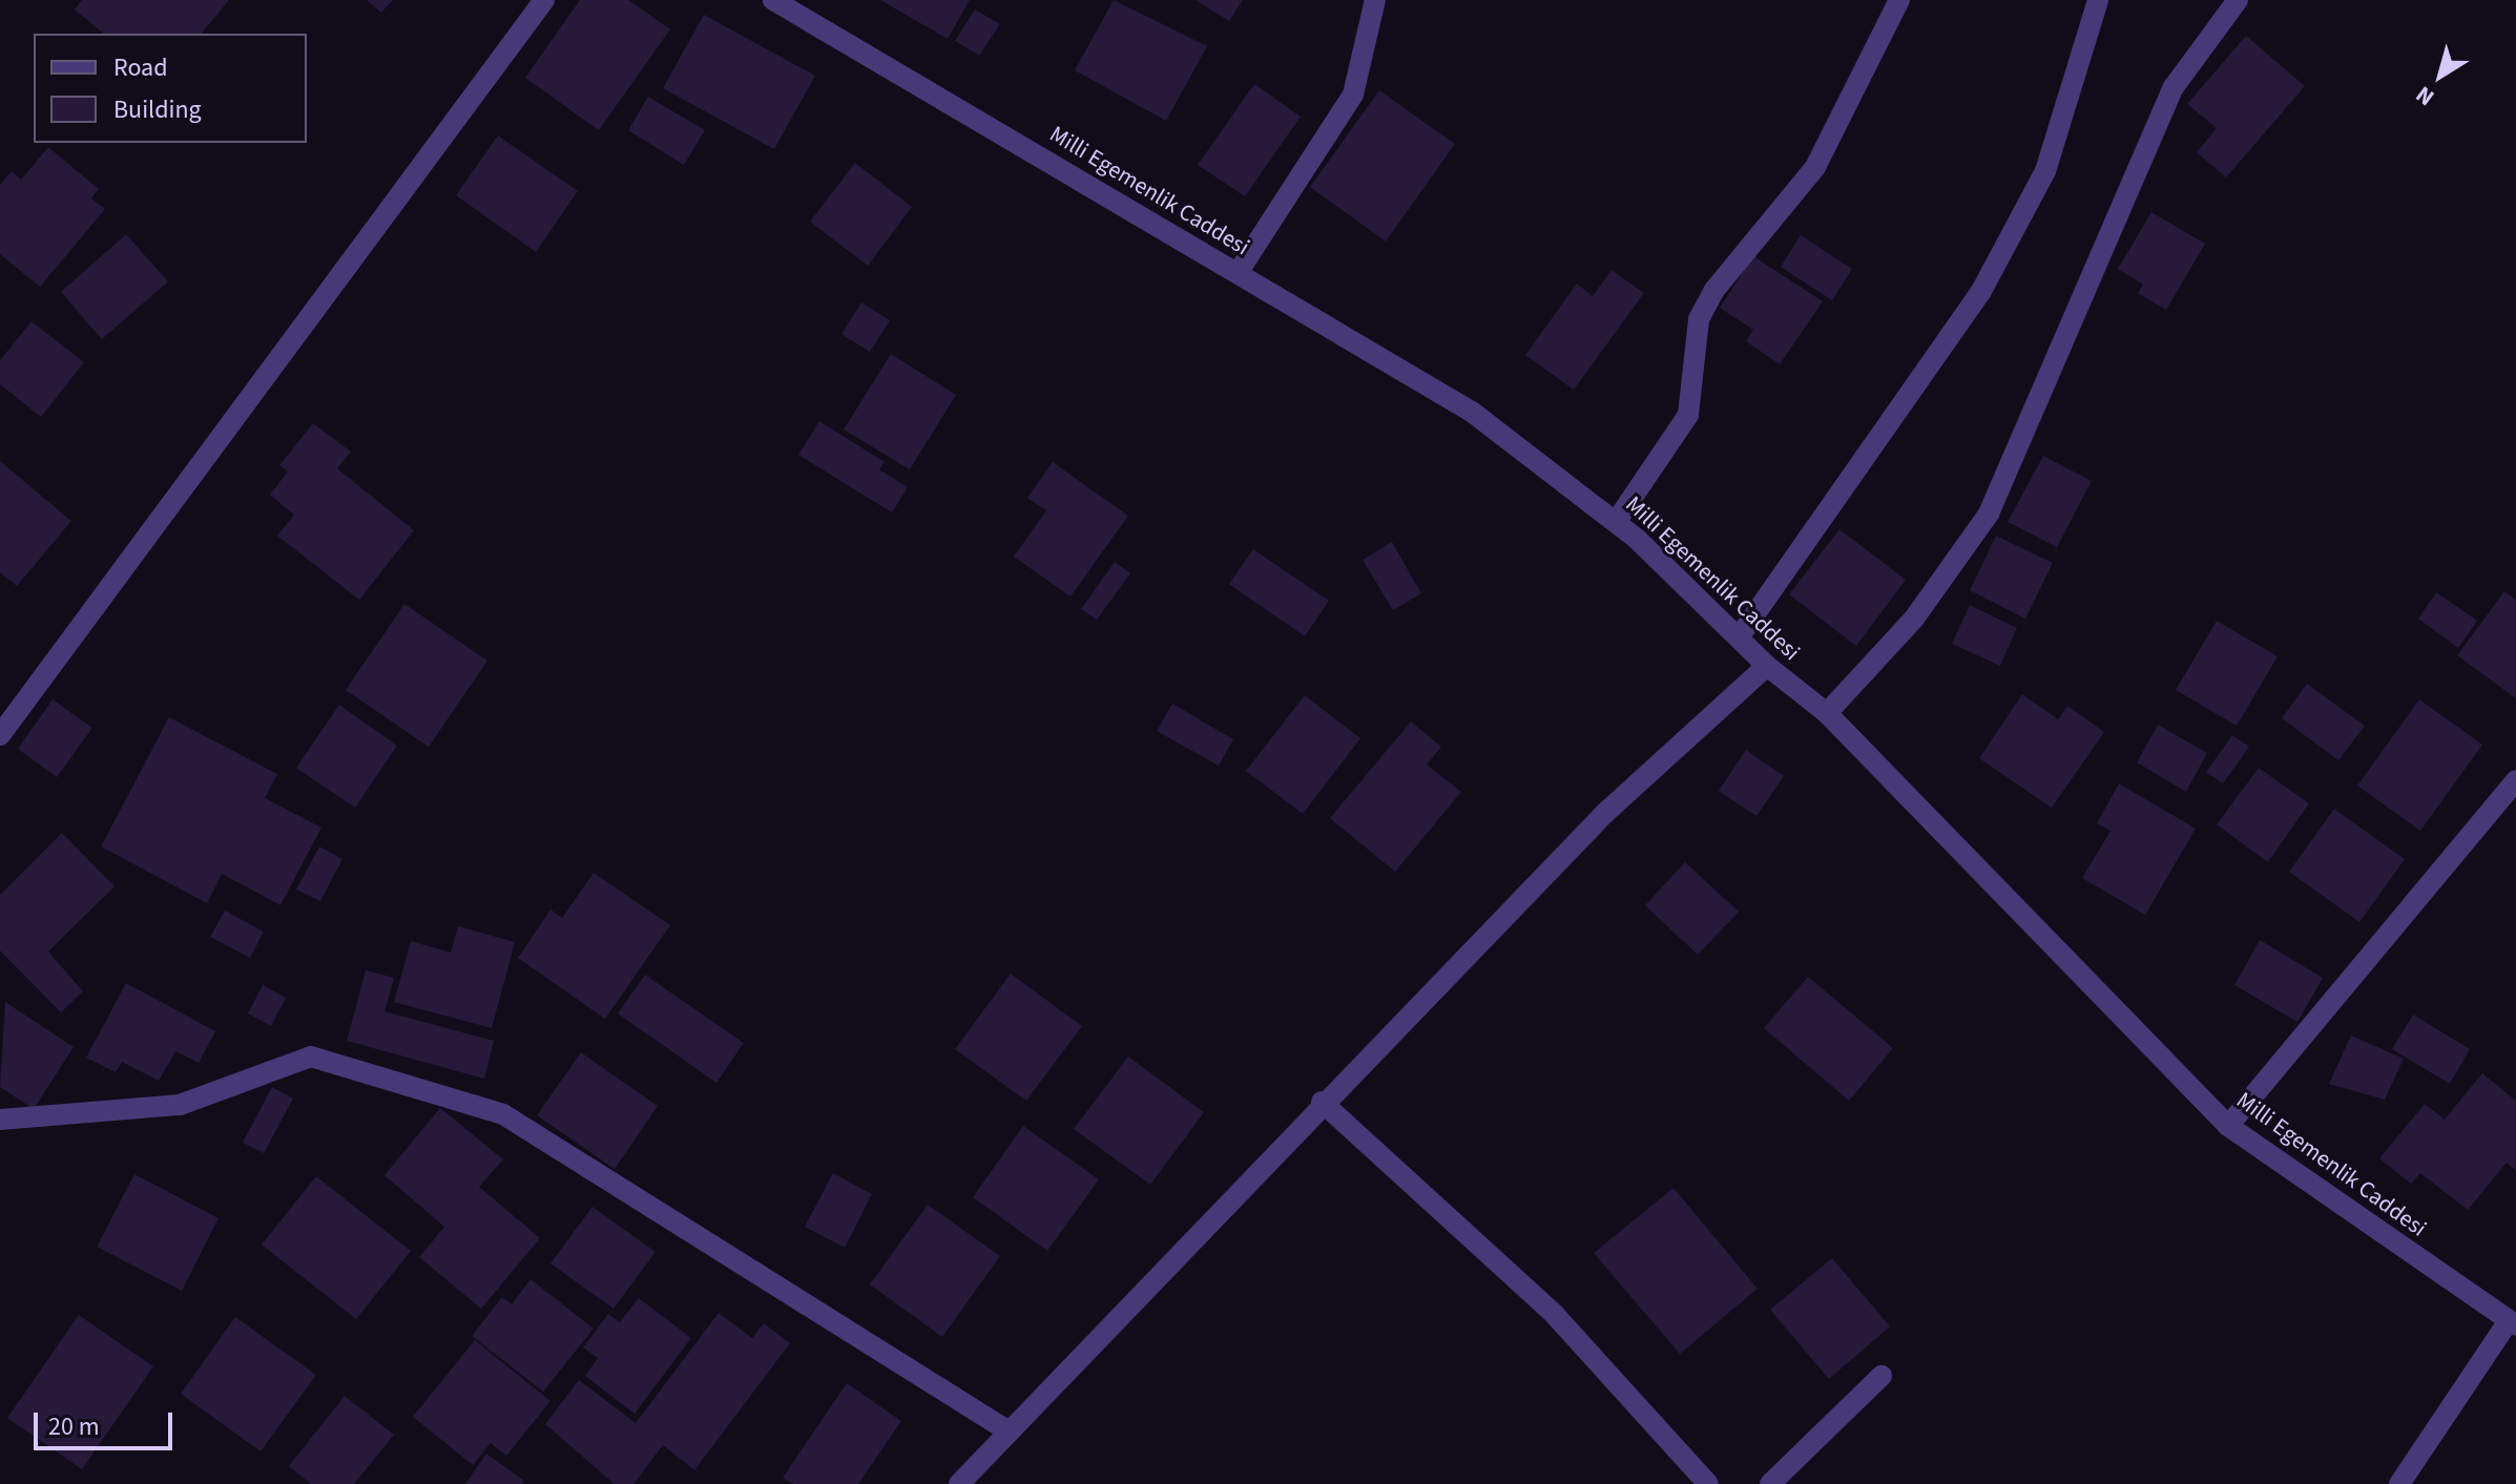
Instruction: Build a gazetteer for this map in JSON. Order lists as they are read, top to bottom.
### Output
{
  "streets": {
    "street": ["Milli Egemenlik Caddesi"]
  },
  "legend": ["Road", "Building"],
  "scale_bar": "20 m",
  "north": "bottom left"
}
